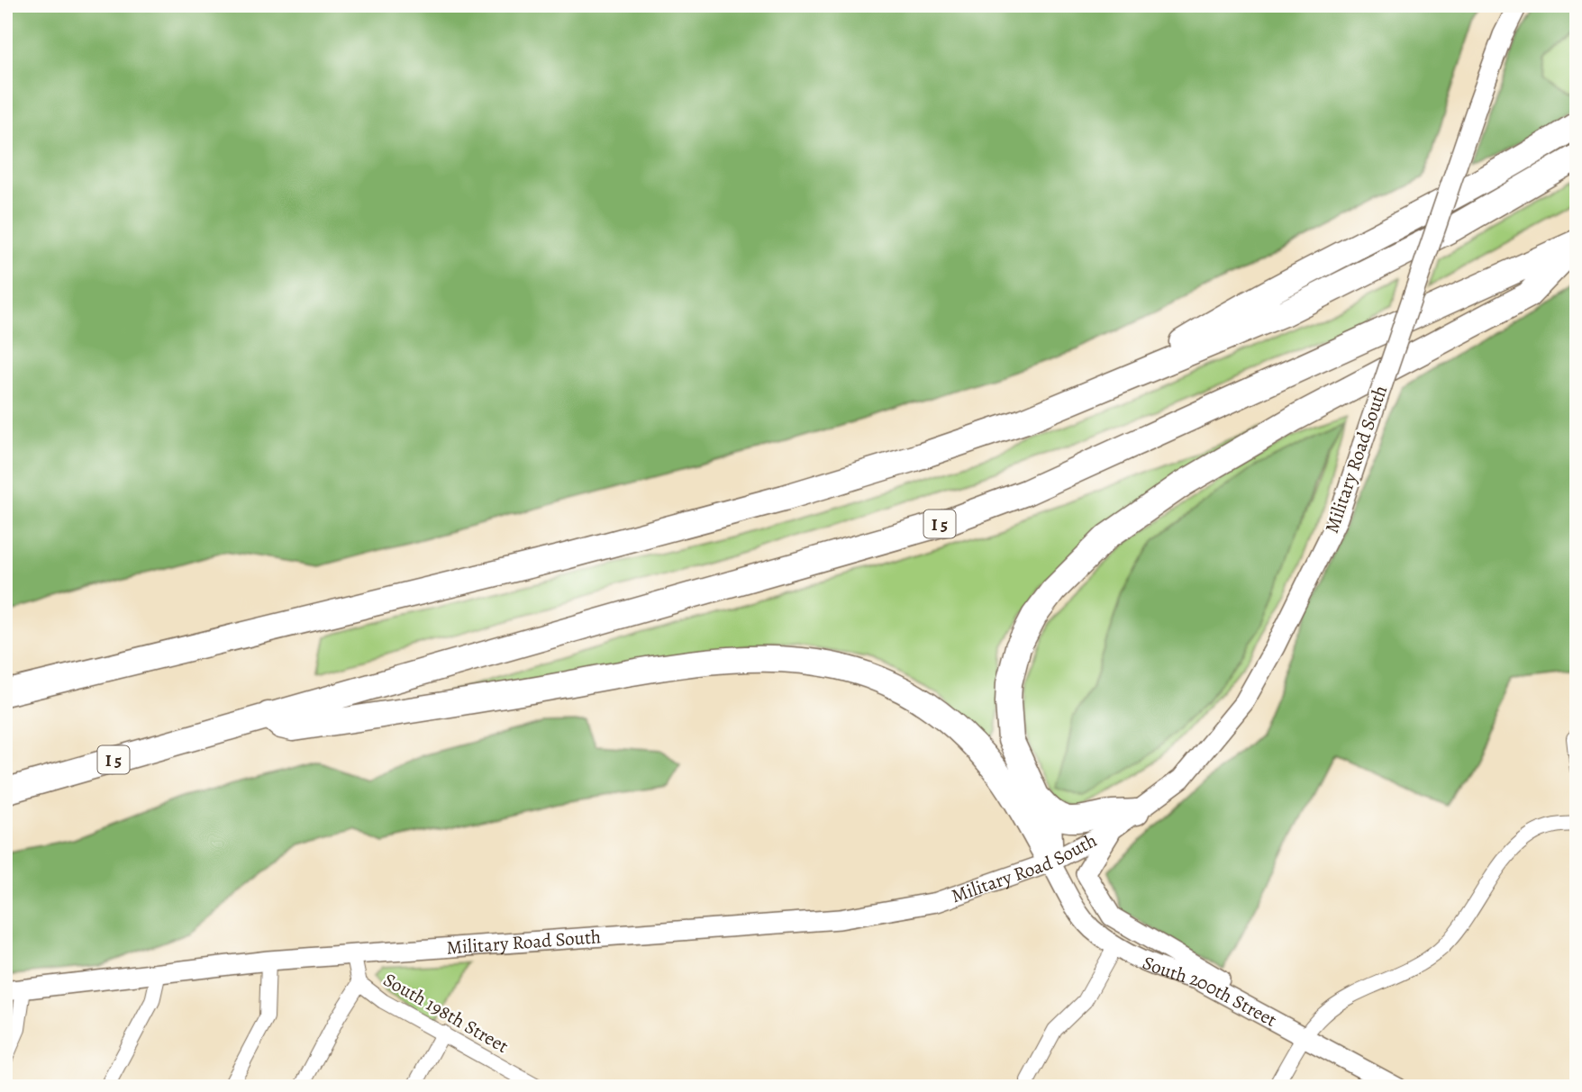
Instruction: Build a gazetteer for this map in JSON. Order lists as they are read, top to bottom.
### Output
{
  "streets": {
    "highway": ["I 5"],
    "main road": ["Military Road South", "South 200th Street"],
    "street": ["South 198th Street"]
  },
  "crossings": [
    ["Military Road South", "South 200th Street"],
    ["Military Road South", "South 198th Street"]
  ]
}
